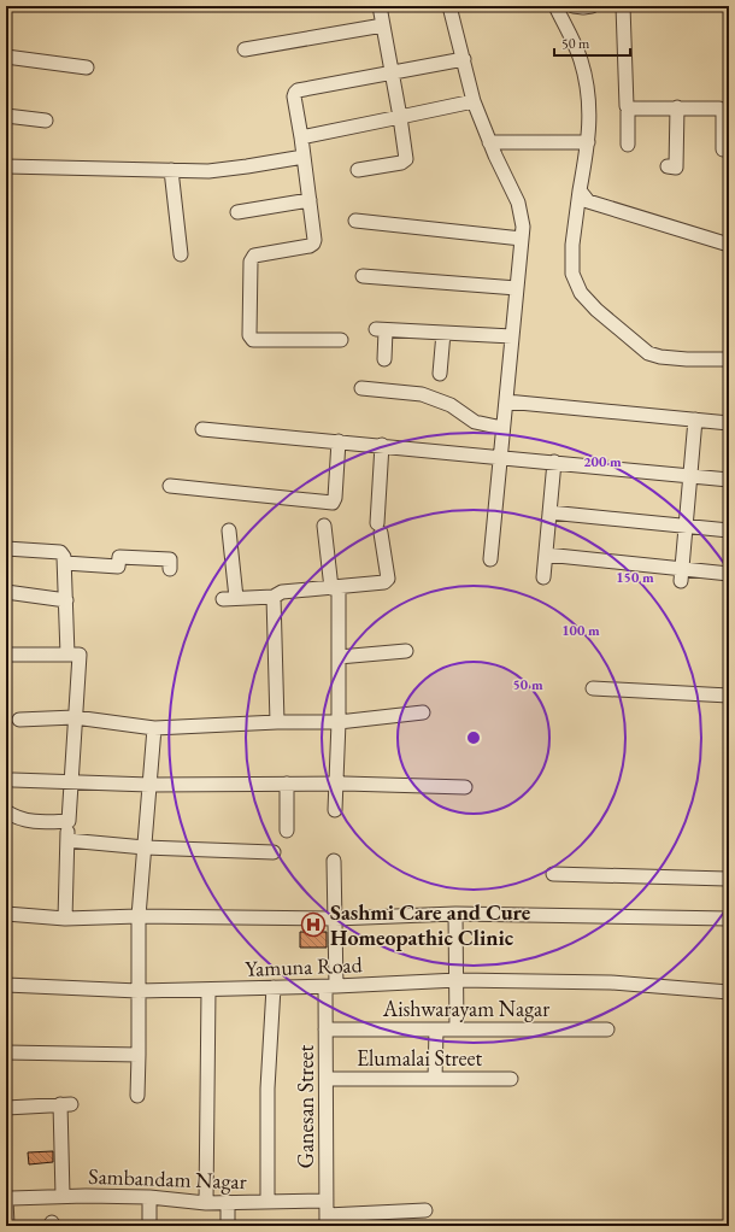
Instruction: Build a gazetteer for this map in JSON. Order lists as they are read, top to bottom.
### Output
{
  "streets": {
    "street": [
      "Yamuna Road",
      "Aishwarayam Nagar",
      "Elumalai Street",
      "Ganesan Street",
      "Sambandam Nagar"
    ]
  },
  "crossings": [
    ["Yamuna Road", "Ganesan Street"],
    ["Aishwarayam Nagar", "Ganesan Street"],
    ["Elumalai Street", "Ganesan Street"],
    ["Ganesan Street", "Sambandam Nagar"]
  ],
  "places": {
    "hospital": ["Sashmi Care and Cure Homeopathic Clinic"]
  },
  "scale_bar": "50 m",
  "rings": [
    "200 m",
    "150 m",
    "100 m",
    "50 m"
  ]
}
